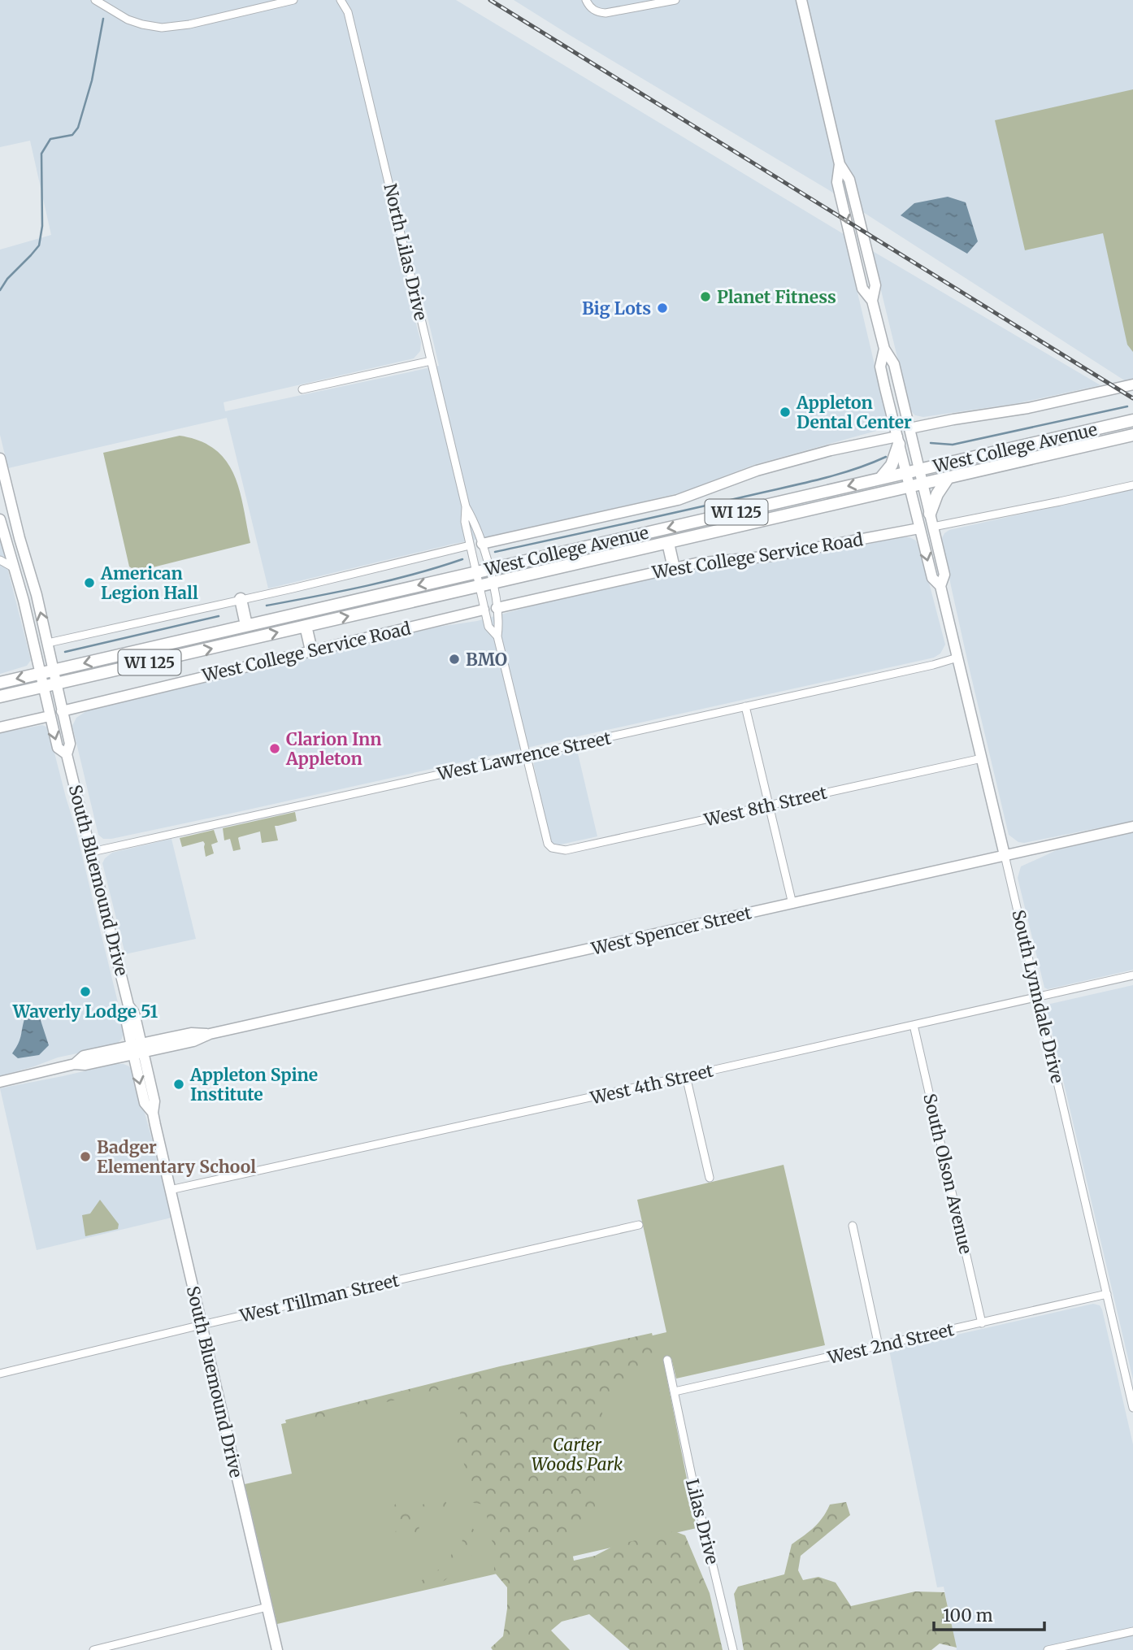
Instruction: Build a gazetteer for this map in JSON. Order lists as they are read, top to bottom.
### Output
{
  "streets": {
    "main road": ["West College Avenue", "WI 125"],
    "street": [
      "North Lilas Drive",
      "West College Service Road",
      "West Lawrence Street",
      "West 8th Street",
      "South Bluemound Drive",
      "West Spencer Street",
      "South Lynndale Drive",
      "West 4th Street",
      "South Olson Avenue",
      "West Tillman Street",
      "West 2nd Street",
      "Lilas Drive"
    ]
  },
  "crossings": [
    ["North Lilas Drive", "West College Avenue"],
    ["North Lilas Drive", "West College Service Road"],
    ["West College Avenue", "South Bluemound Drive"],
    ["West College Avenue", "South Lynndale Drive"],
    ["West College Service Road", "South Bluemound Drive"],
    ["West College Service Road", "South Lynndale Drive"],
    ["West Lawrence Street", "West 8th Street"],
    ["West Lawrence Street", "South Bluemound Drive"],
    ["West Lawrence Street", "South Lynndale Drive"],
    ["West 8th Street", "South Lynndale Drive"],
    ["South Bluemound Drive", "West Spencer Street"],
    ["South Bluemound Drive", "West 4th Street"],
    ["South Bluemound Drive", "West Tillman Street"],
    ["West Spencer Street", "South Lynndale Drive"],
    ["South Lynndale Drive", "West 4th Street"],
    ["South Lynndale Drive", "West 2nd Street"],
    ["West 4th Street", "South Olson Avenue"],
    ["South Olson Avenue", "West 2nd Street"],
    ["West 2nd Street", "Lilas Drive"]
  ],
  "parks": ["Carter Woods Park"],
  "places": [
    "Planet Fitness",
    "Big Lots",
    "Appleton Dental Center",
    "American Legion Hall",
    "BMO",
    "Clarion Inn Appleton",
    "Waverly Lodge 51",
    "Appleton Spine Institute",
    "Badger Elementary School"
  ],
  "scale_bar": "100 m"
}
